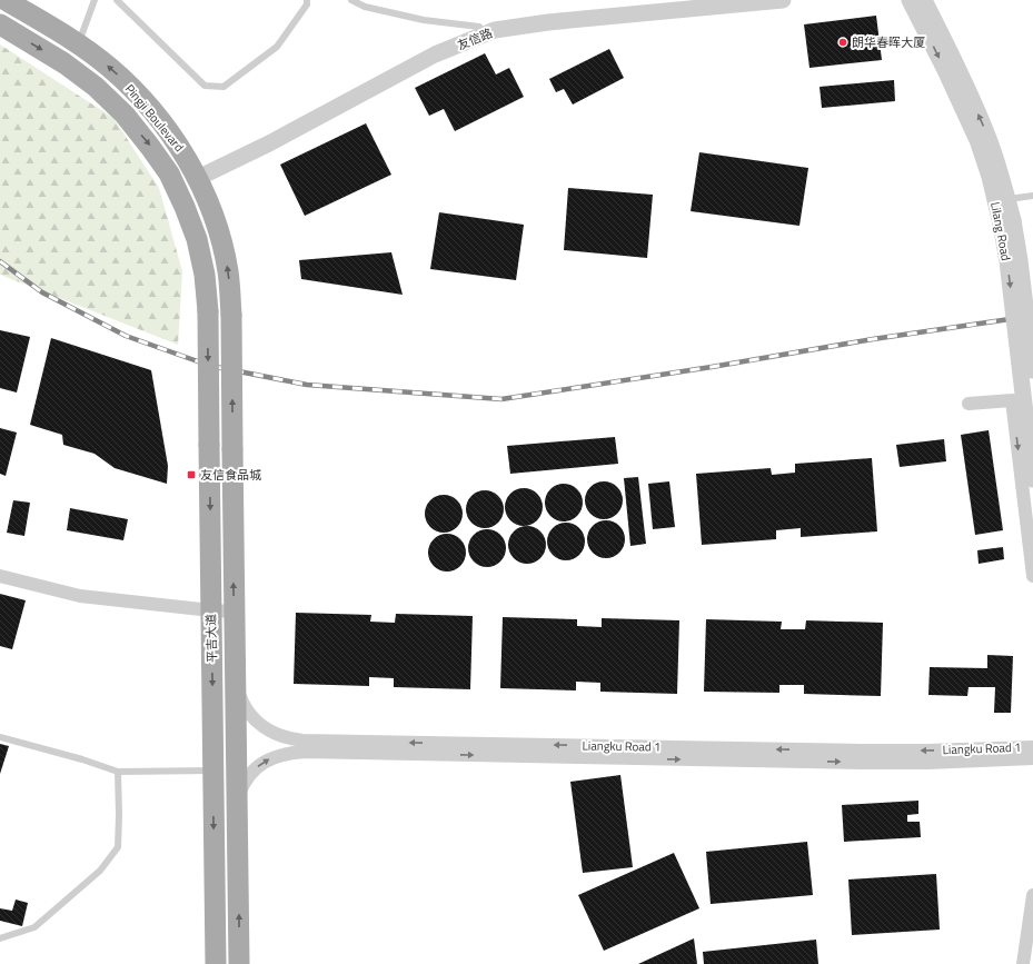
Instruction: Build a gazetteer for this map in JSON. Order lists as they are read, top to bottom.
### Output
{
  "streets": {
    "main road": ["Pingji Boulevard", "平吉大道"],
    "street": ["友信路", "Lilang Road", "Liangku Road 1"]
  },
  "crossings": [
    ["友信路", "Pingji Boulevard"],
    ["Pingji Boulevard", "平吉大道"],
    ["平吉大道", "Liangku Road 1"]
  ],
  "places": {
    "other": ["朗华春晖大厦"],
    "transit": ["友信食品城"]
  }
}
